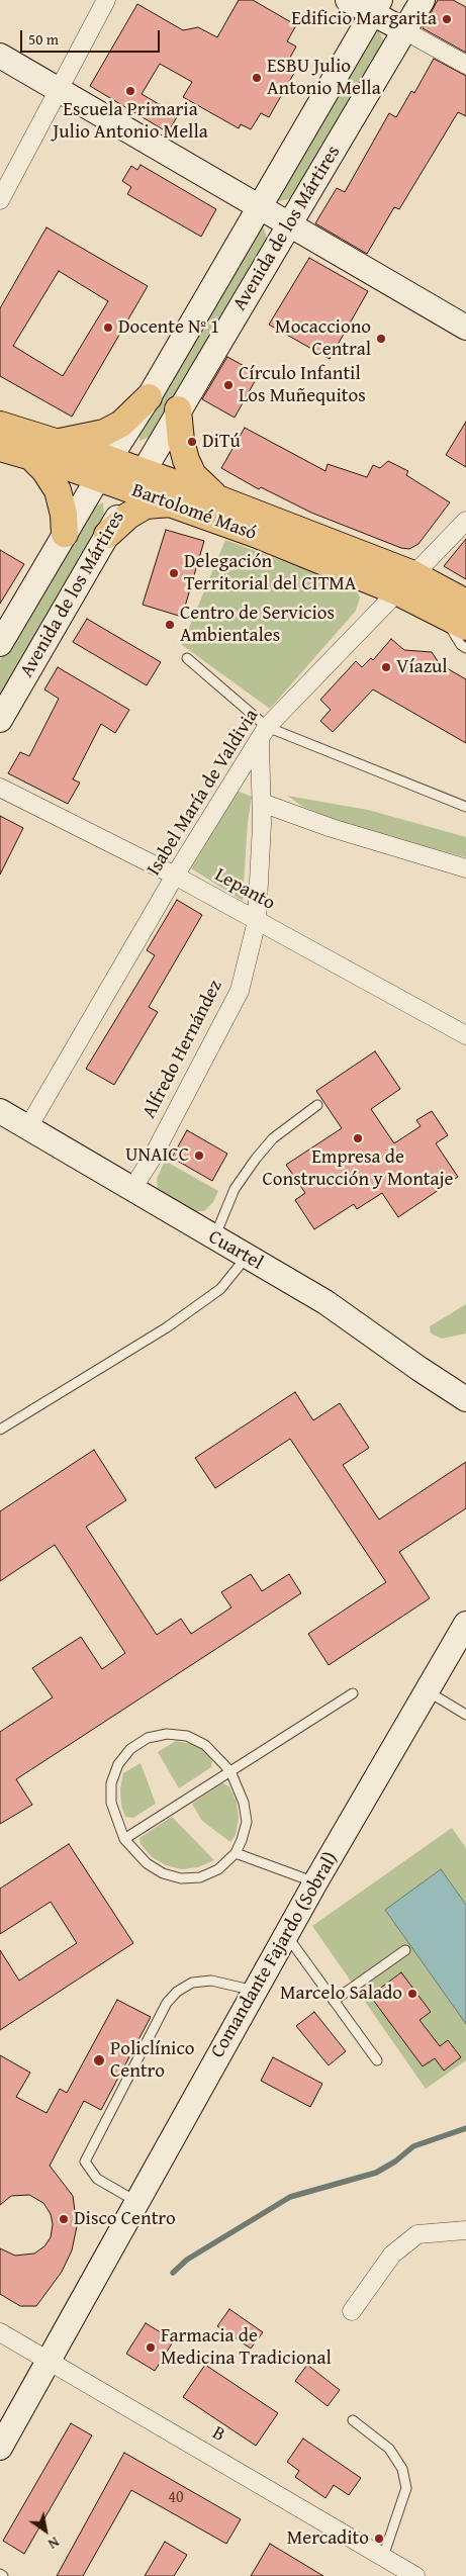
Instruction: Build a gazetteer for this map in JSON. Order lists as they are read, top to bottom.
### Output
{
  "streets": {
    "main road": [
      "Avenida de los Mártires",
      "Bartolomé Masó",
      "Cuartel",
      "Comandante Fajardo (Sobral)"
    ],
    "street": [
      "Isabel María de Valdivia",
      "Lepanto",
      "Alfredo Hernández",
      "B"
    ]
  },
  "crossings": [
    ["Avenida de los Mártires", "Bartolomé Masó"],
    ["Bartolomé Masó", "Isabel María de Valdivia"],
    ["Isabel María de Valdivia", "Lepanto"],
    ["Isabel María de Valdivia", "Alfredo Hernández"],
    ["Isabel María de Valdivia", "Cuartel"],
    ["Lepanto", "Alfredo Hernández"],
    ["Alfredo Hernández", "Cuartel"],
    ["Comandante Fajardo (Sobral)", "B"]
  ],
  "places": [
    "Edificio Margarita",
    "ESBU Julio Antonio Mella",
    "Escuela Primaria Julio Antonio Mella",
    "Docente Nº 1",
    "Mocacciono Central",
    "Círculo Infantil Los Muñequitos",
    "DiTú",
    "Delegación Territorial del CITMA",
    "Centro de Servicios Ambientales",
    "Víazul",
    "Empresa de Construcción y Montaje",
    "UNAICC",
    "Marcelo Salado",
    "Policlínico Centro",
    "Disco Centro",
    "Farmacia de Medicina Tradicional",
    "Mercadito"
  ],
  "house_numbers": ["40"],
  "scale_bar": "50 m",
  "north": "bottom right"
}
